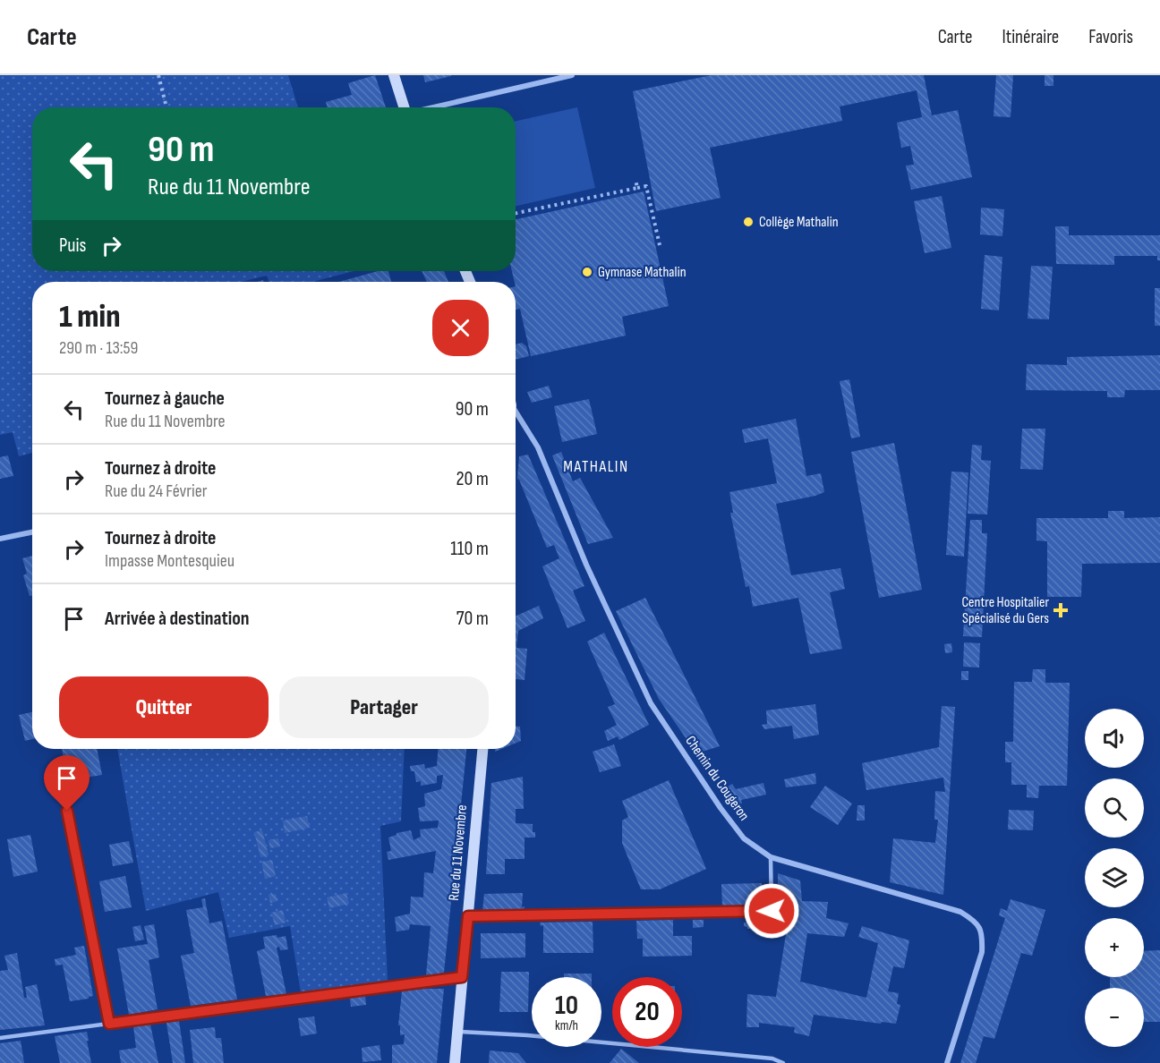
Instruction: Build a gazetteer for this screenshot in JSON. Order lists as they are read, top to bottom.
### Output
{
  "streets": {
    "main road": ["Rue du 11 Novembre"],
    "street": ["Chemin du Cougeron"]
  },
  "districts": ["MATHALIN"],
  "places": {
    "other": ["Collège Mathalin", "Gymnase Mathalin"],
    "health": ["Centre Hospitalier Spécialisé du Gers"]
  },
  "page": {
    "header": "Carte",
    "nav": ["Carte", "Itinéraire", "Favoris"],
    "turn": ["90 m", "Rue du 11 Novembre"],
    "then": "Puis",
    "heading": ["1 min", "290 m · 13:59"],
    "list": [
      {
        "name": "Tournez à gauche",
        "note": "Rue du 11 Novembre",
        "value": "90 m"
      },
      {
        "name": "Tournez à droite",
        "note": "Rue du 24 Février",
        "value": "20 m"
      },
      {
        "name": "Tournez à droite",
        "note": "Impasse Montesquieu",
        "value": "110 m"
      },
      {
        "name": "Arrivée à destination",
        "value": "70 m"
      }
    ],
    "buttons": ["Quitter", "Partager"],
    "map_buttons": ["+", "−"],
    "speed": "10 km/h",
    "limit": "20"
  }
}
